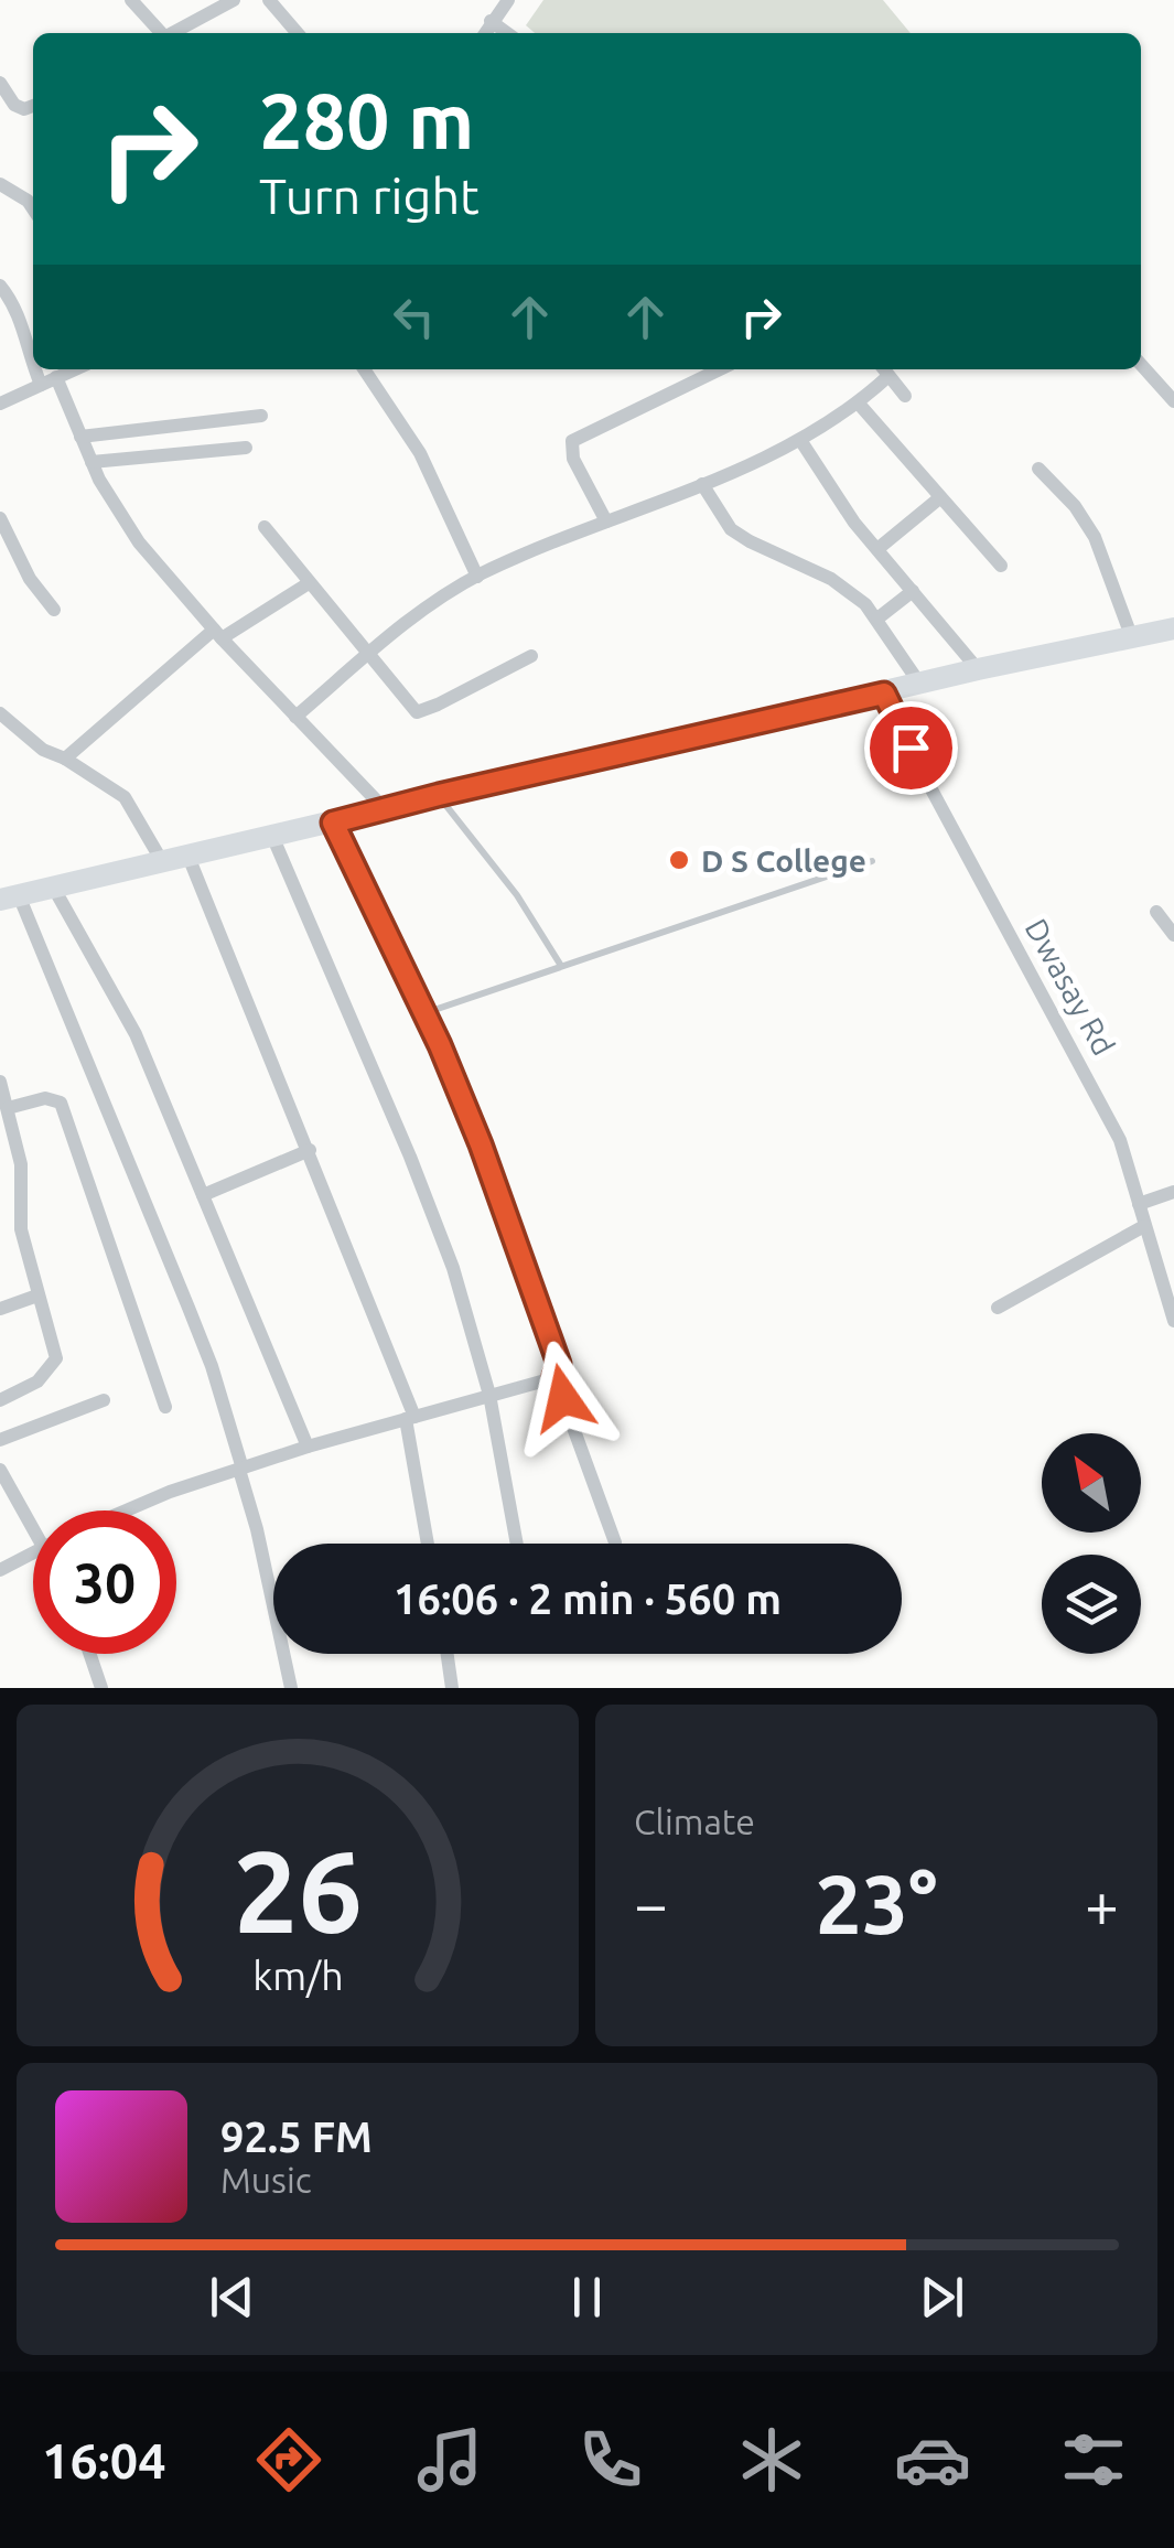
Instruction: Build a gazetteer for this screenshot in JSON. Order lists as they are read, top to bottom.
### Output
{
  "streets": {
    "street": ["Dwasay Rd"]
  },
  "places": ["D S College"],
  "north": "top left",
  "page": {
    "turn": ["280 m", "Turn right"],
    "limit": "30",
    "trip": "16:06 · 2 min · 560 m",
    "tile": "Climate",
    "heat": ["−", "23°", "+"],
    "song": ["92.5 FM", "Music"],
    "tabs": "16:04",
    "gauge": ["26", "km/h"]
  }
}
